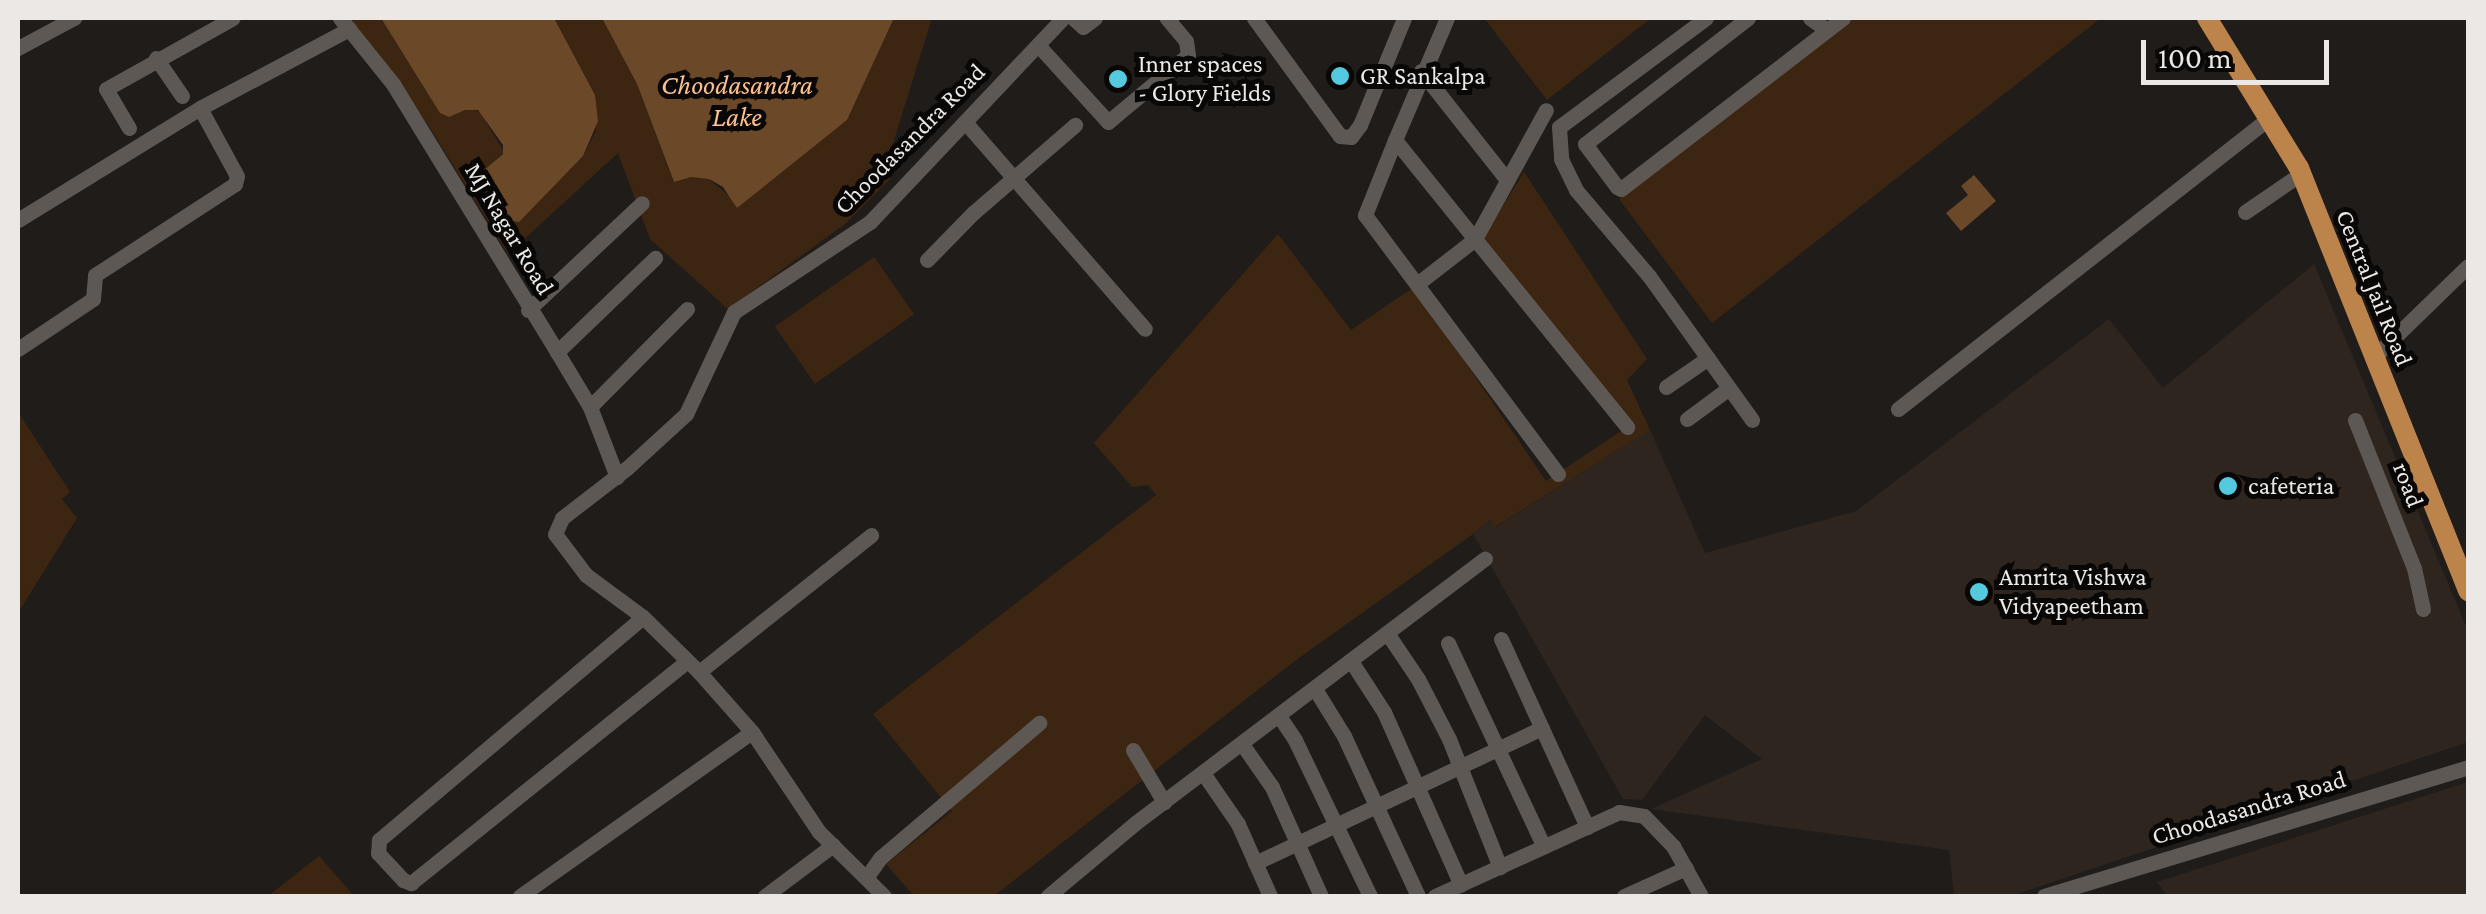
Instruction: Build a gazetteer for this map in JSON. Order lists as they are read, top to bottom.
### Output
{
  "streets": {
    "main road": ["Central Jail Road"],
    "street": ["Choodasandra Road", "MJ Nagar Road", "road"]
  },
  "crossings": [
    ["Choodasandra Road", "MJ Nagar Road"]
  ],
  "water": ["Choodasandra Lake"],
  "places": [
    "GR Sankalpa",
    "Inner spaces - Glory Fields",
    "cafeteria",
    "Amrita Vishwa Vidyapeetham"
  ],
  "scale_bar": "100 m"
}
